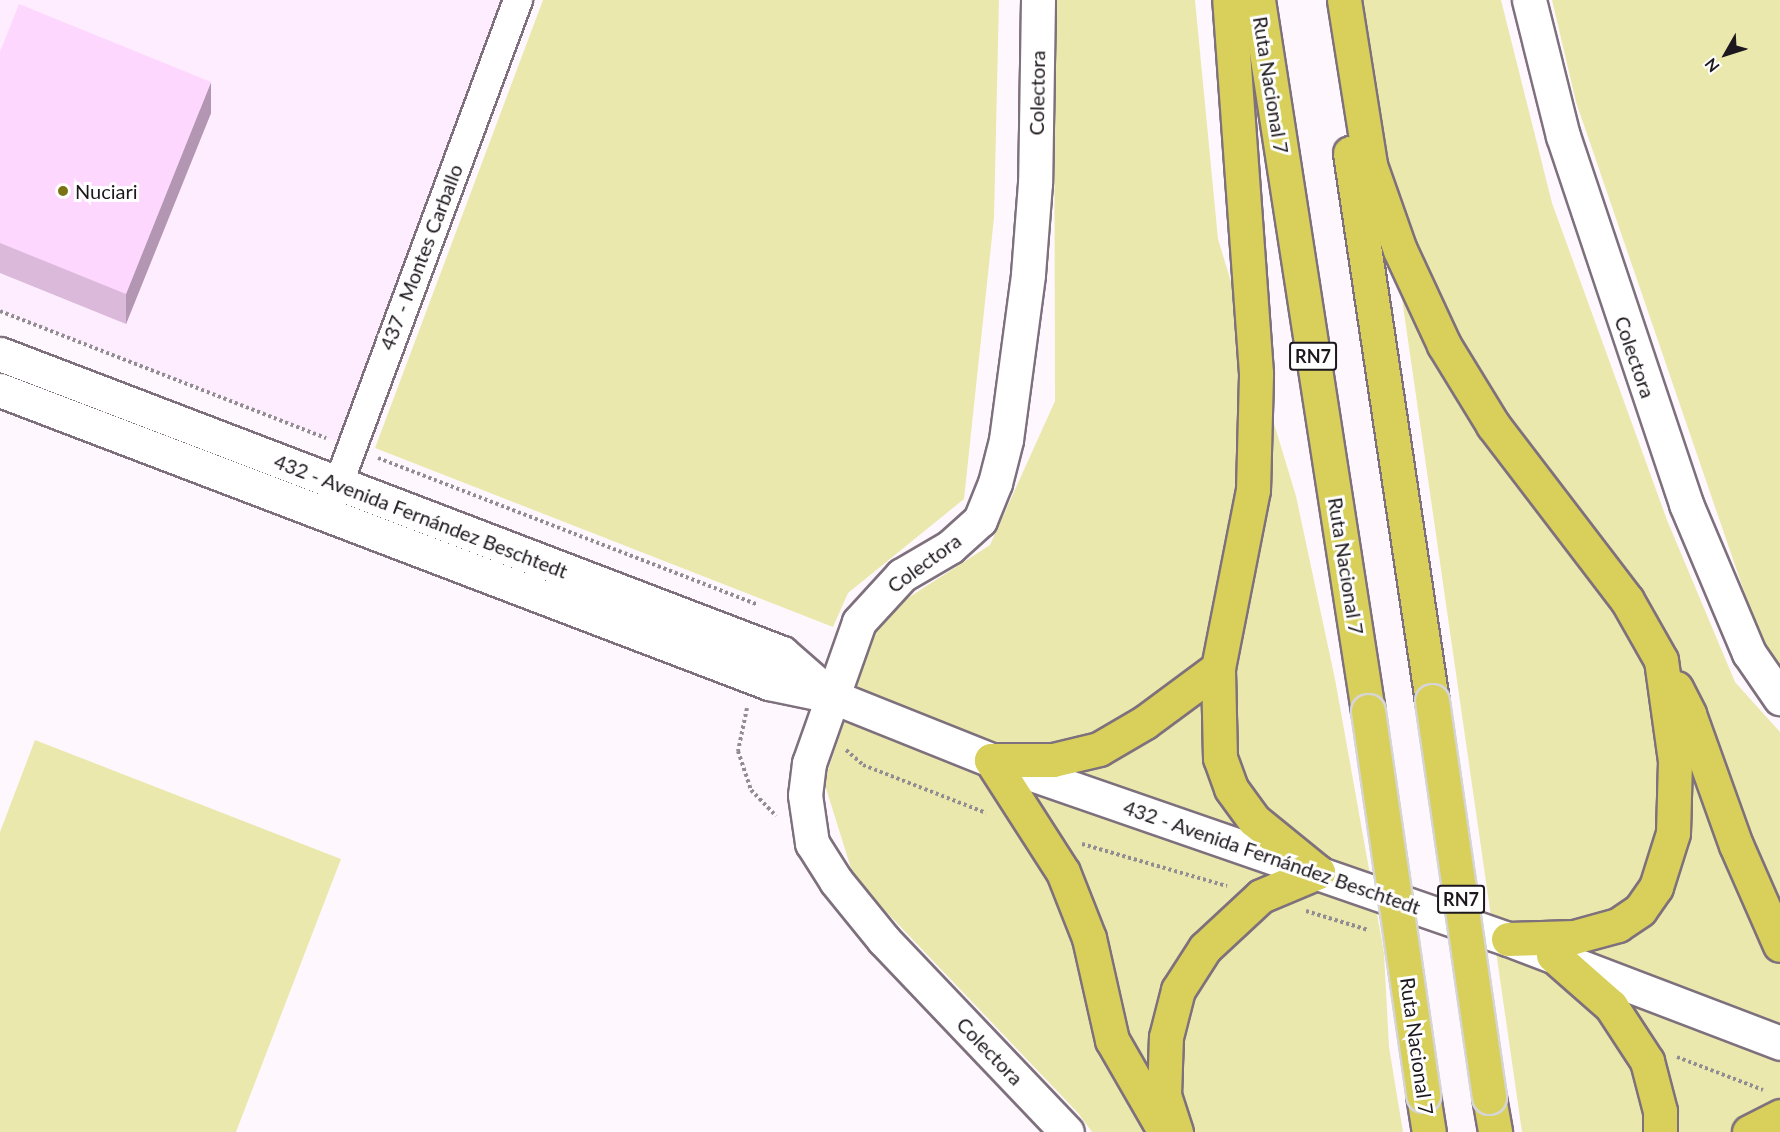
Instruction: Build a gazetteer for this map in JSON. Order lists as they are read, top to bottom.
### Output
{
  "streets": {
    "highway": ["Ruta Nacional 7", "RN7"],
    "street": ["Colectora", "437 - Montes Carballo", "432 - Avenida Fernández Beschtedt"]
  },
  "crossings": [
    ["Colectora", "432 - Avenida Fernández Beschtedt"],
    ["437 - Montes Carballo", "432 - Avenida Fernández Beschtedt"]
  ],
  "places": ["Nuciari"],
  "north": "bottom left"
}
